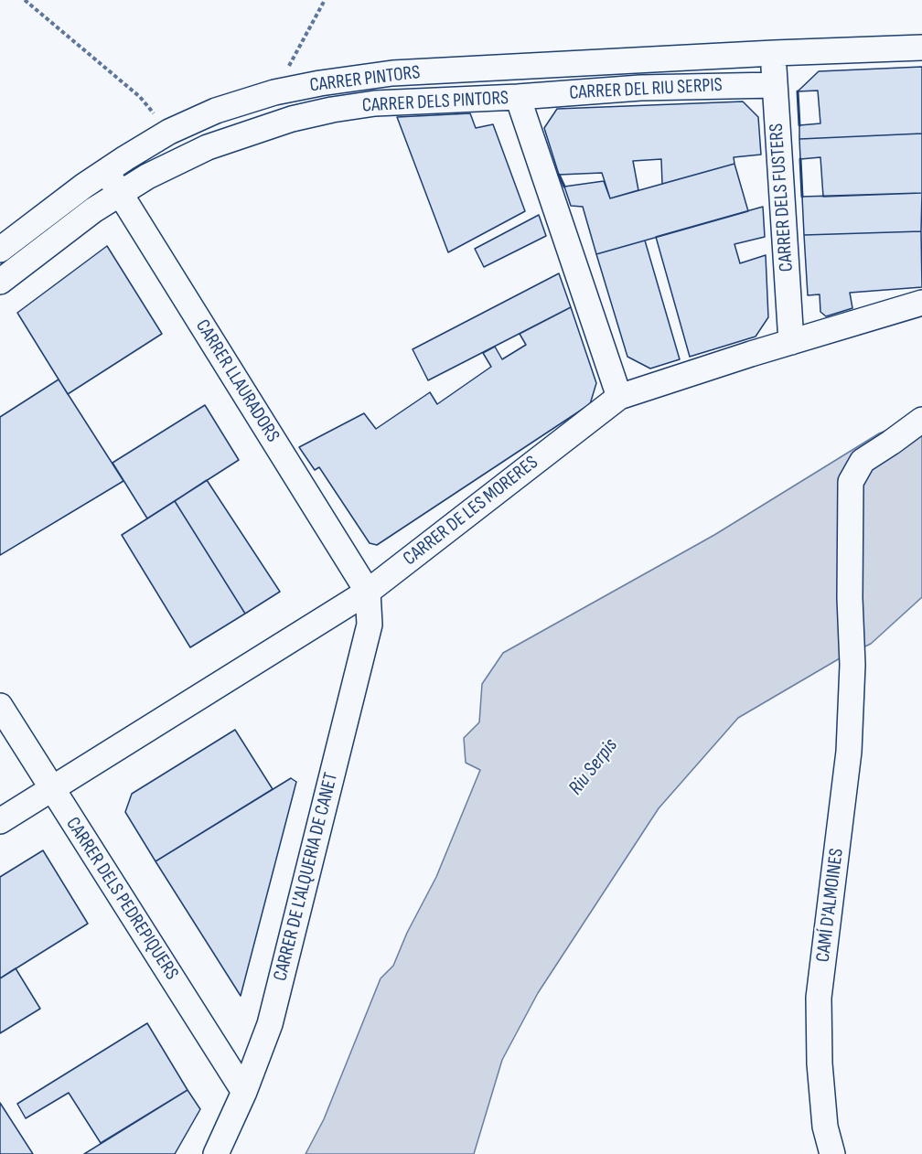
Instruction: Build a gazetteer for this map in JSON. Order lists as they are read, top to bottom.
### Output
{
  "streets": {
    "street": [
      "CARRER PINTORS",
      "CARRER DEL RIU SERPIS",
      "CARRER DELS PINTORS",
      "CARRER DELS FUSTERS",
      "CARRER LLAURADORS",
      "CARRER DE LES MORERES",
      "CARRER DE L'ALQUERIA DE CANET",
      "CARRER DELS PEDREPIQUERS",
      "CAMÍ D'ALMOINES"
    ]
  },
  "crossings": [
    ["CARRER PINTORS", "CARRER DELS FUSTERS"],
    ["CARRER PINTORS", "CARRER LLAURADORS"],
    ["CARRER DEL RIU SERPIS", "CARRER DELS PINTORS"],
    ["CARRER DEL RIU SERPIS", "CARRER DELS FUSTERS"],
    ["CARRER DELS PINTORS", "CARRER LLAURADORS"],
    ["CARRER DELS PINTORS", "CARRER DE LES MORERES"],
    ["CARRER DELS FUSTERS", "CARRER DE LES MORERES"],
    ["CARRER LLAURADORS", "CARRER DE LES MORERES"],
    ["CARRER LLAURADORS", "CARRER DE L'ALQUERIA DE CANET"],
    ["CARRER DE LES MORERES", "CARRER DE L'ALQUERIA DE CANET"],
    ["CARRER DE LES MORERES", "CARRER DELS PEDREPIQUERS"],
    ["CARRER DE L'ALQUERIA DE CANET", "CARRER DELS PEDREPIQUERS"]
  ],
  "water": ["Riu Serpis"]
}
